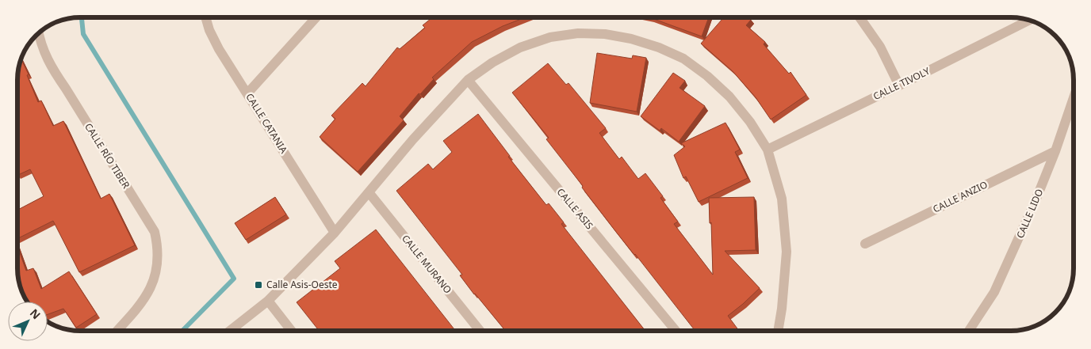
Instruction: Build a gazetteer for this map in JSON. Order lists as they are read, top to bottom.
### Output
{
  "streets": {
    "street": [
      "CALLE TIVOLY",
      "CALLE CATANIA",
      "CALLE RÍO TIBER",
      "CALLE ANZIO",
      "CALLE ASIS",
      "CALLE LIDO",
      "CALLE MURANO"
    ]
  },
  "crossings": [
    ["CALLE ANZIO", "CALLE LIDO"]
  ],
  "places": {
    "transit": ["Calle Asis-Oeste"]
  },
  "north": "top right"
}
